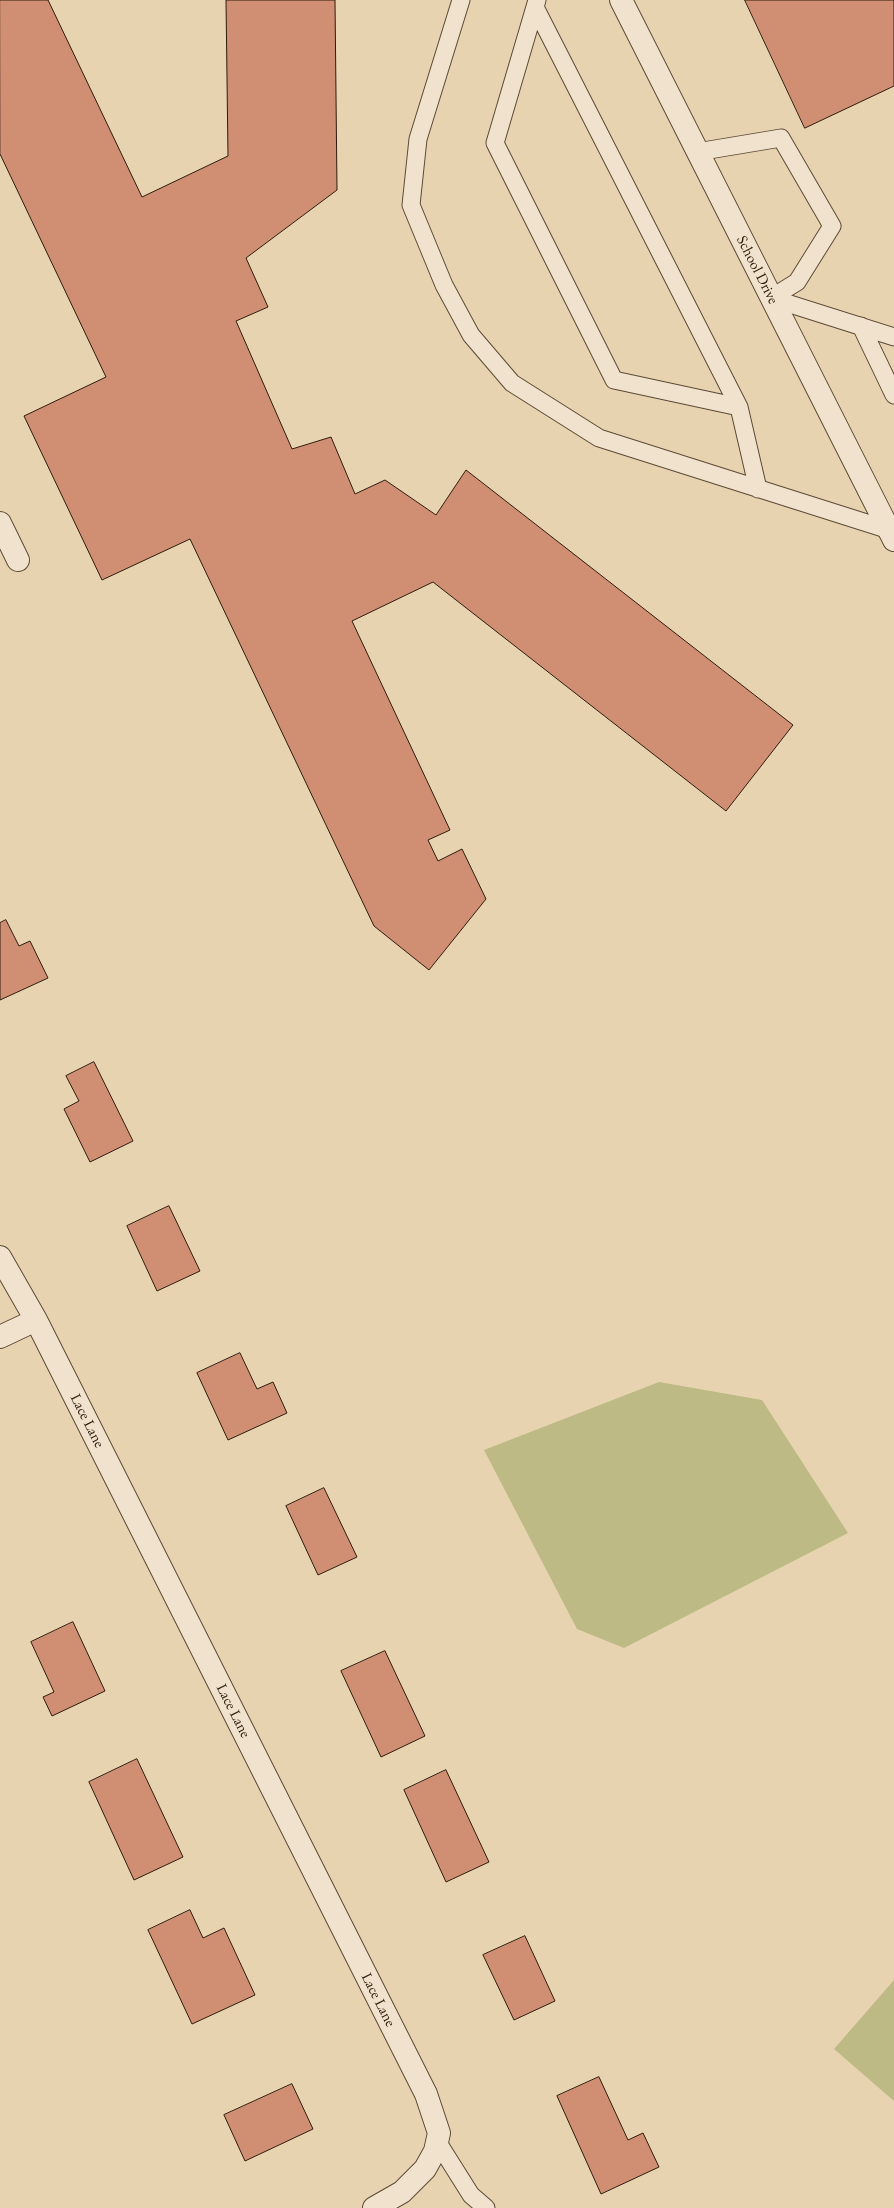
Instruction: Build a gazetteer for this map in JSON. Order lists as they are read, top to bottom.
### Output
{
  "streets": {
    "street": ["School Drive", "Lace Lane"]
  }
}
